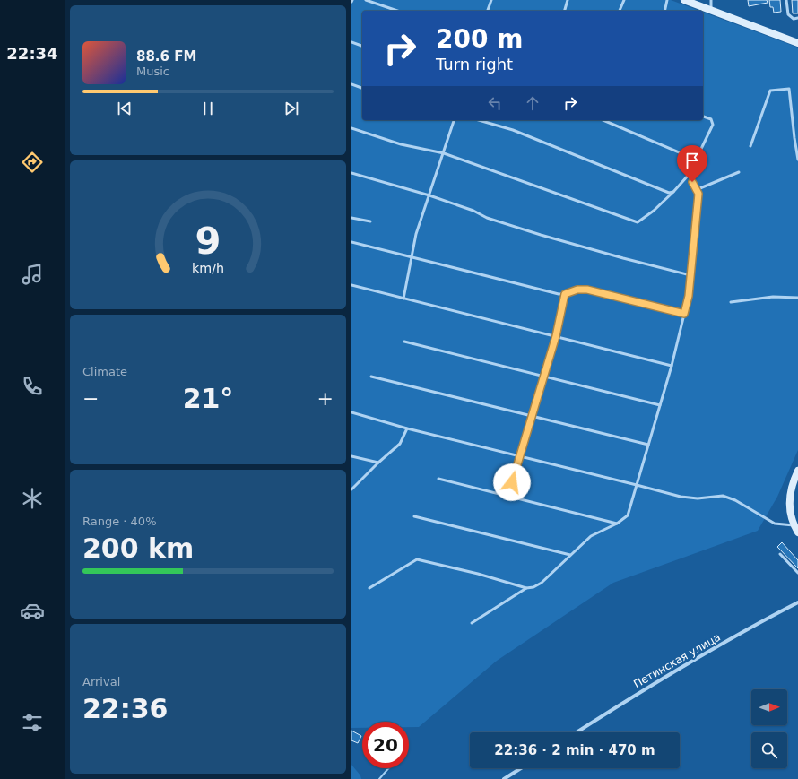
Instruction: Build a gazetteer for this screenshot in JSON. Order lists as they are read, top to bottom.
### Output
{
  "streets": {
    "street": ["Петинская улица"]
  },
  "north": "right",
  "page": {
    "tabs": "22:34",
    "turn": ["200 m", "Turn right"],
    "song": ["88.6 FM", "Music"],
    "tile": [
      "Climate",
      ["Range · 40%", "200 km"],
      ["Arrival", "22:36"]
    ],
    "heat": ["−", "21°", "+"],
    "limit": "20",
    "trip": "22:36 · 2 min · 470 m",
    "gauge": ["9", "km/h"]
  }
}
